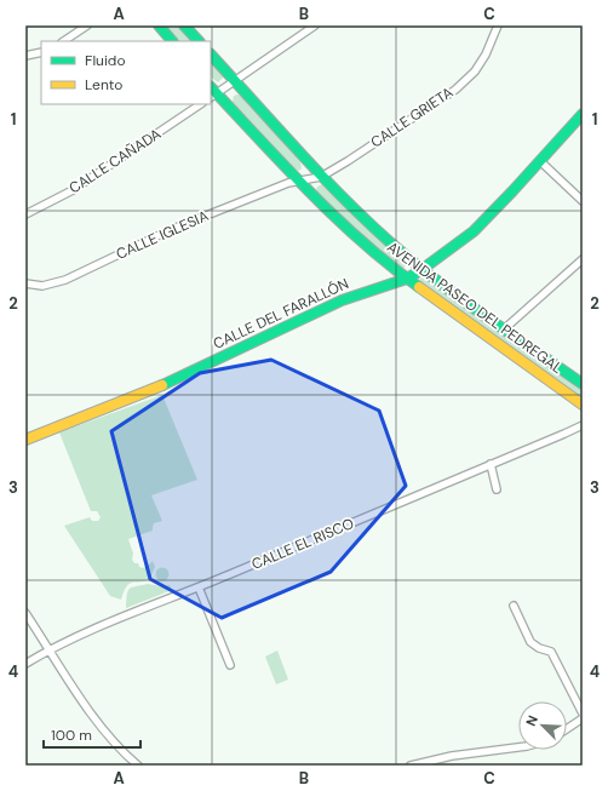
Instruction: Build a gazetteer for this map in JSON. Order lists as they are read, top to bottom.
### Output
{
  "streets": {
    "main road": ["AVENIDA PASEO DEL PEDREGAL", "CALLE DEL FARALLÓN"],
    "street": [
      "CALLE GRIETA",
      "CALLE CAÑADA",
      "CALLE IGLESIA",
      "CALLE EL RISCO"
    ]
  },
  "crossings": [
    ["CALLE GRIETA", "CALLE IGLESIA"],
    ["CALLE GRIETA", "AVENIDA PASEO DEL PEDREGAL"],
    ["CALLE IGLESIA", "AVENIDA PASEO DEL PEDREGAL"],
    ["AVENIDA PASEO DEL PEDREGAL", "CALLE DEL FARALLÓN"]
  ],
  "legend": ["Fluido", "Lento"],
  "scale_bar": "100 m",
  "north": "top left",
  "grid": {
    "columns": ["A", "B", "C"],
    "rows": [
      "1",
      "2",
      "3",
      "4"
    ]
  }
}
